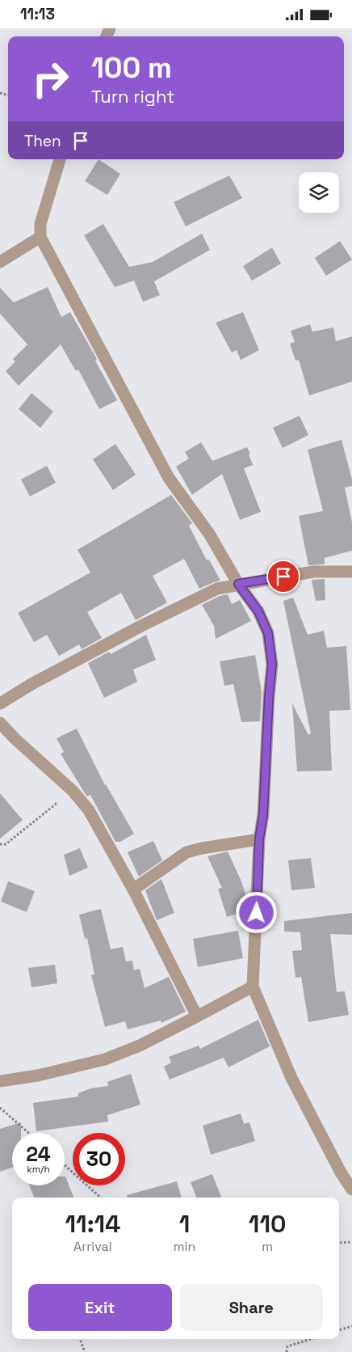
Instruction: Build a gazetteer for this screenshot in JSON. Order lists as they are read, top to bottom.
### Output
{
  "page": {
    "status": "11:13",
    "turn": ["100 m", "Turn right"],
    "then": "Then",
    "speed": "24 km/h",
    "limit": "30",
    "eta": [
      "11:14",
      "Arrival",
      "1",
      "min",
      "110",
      "m"
    ],
    "buttons": ["Exit", "Share"]
  }
}
